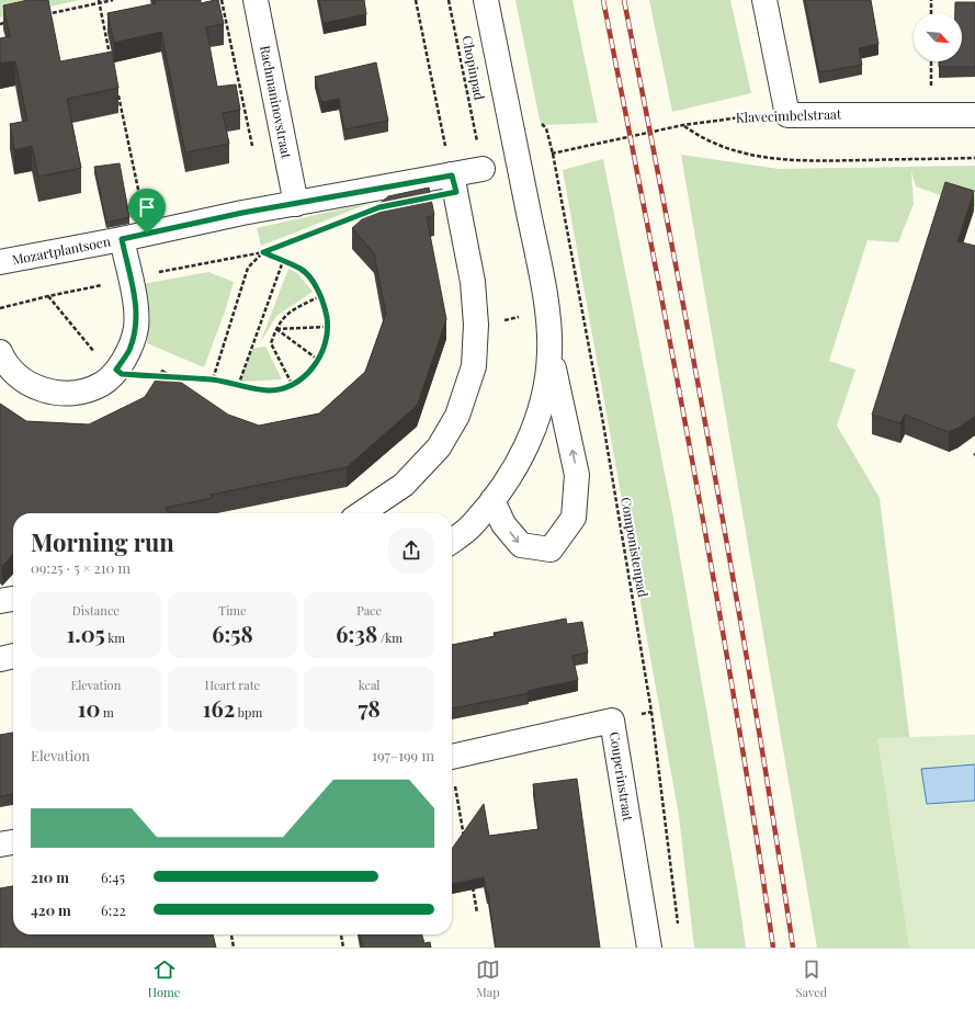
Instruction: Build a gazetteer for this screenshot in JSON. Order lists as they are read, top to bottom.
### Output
{
  "streets": {
    "street": [
      "Rachmaninovstraat",
      "Klavecimbelstraat",
      "Mozartplantsoen",
      "Couperinstraat"
    ],
    "path": ["Chopinpad", "Componistenpad"]
  },
  "crossings": [
    ["Rachmaninovstraat", "Mozartplantsoen"],
    ["Klavecimbelstraat", "Componistenpad"]
  ],
  "north": "bottom right",
  "page": {
    "heading": ["Morning run", "09:25 · 5 × 210 m"],
    "stats": [
      ["Distance", "1.05 km"],
      ["Time", "6:58"],
      ["Pace", "6:38 /km"],
      ["Elevation", "10 m"],
      ["Heart rate", "162 bpm"],
      ["kcal", "78"]
    ],
    "chart": ["Elevation", "197–199 m"],
    "list": [
      {
        "name": "210 m",
        "note": "6:45"
      },
      {
        "name": "420 m",
        "note": "6:22"
      }
    ],
    "tabs": ["Home", "Map", "Saved"]
  }
}
